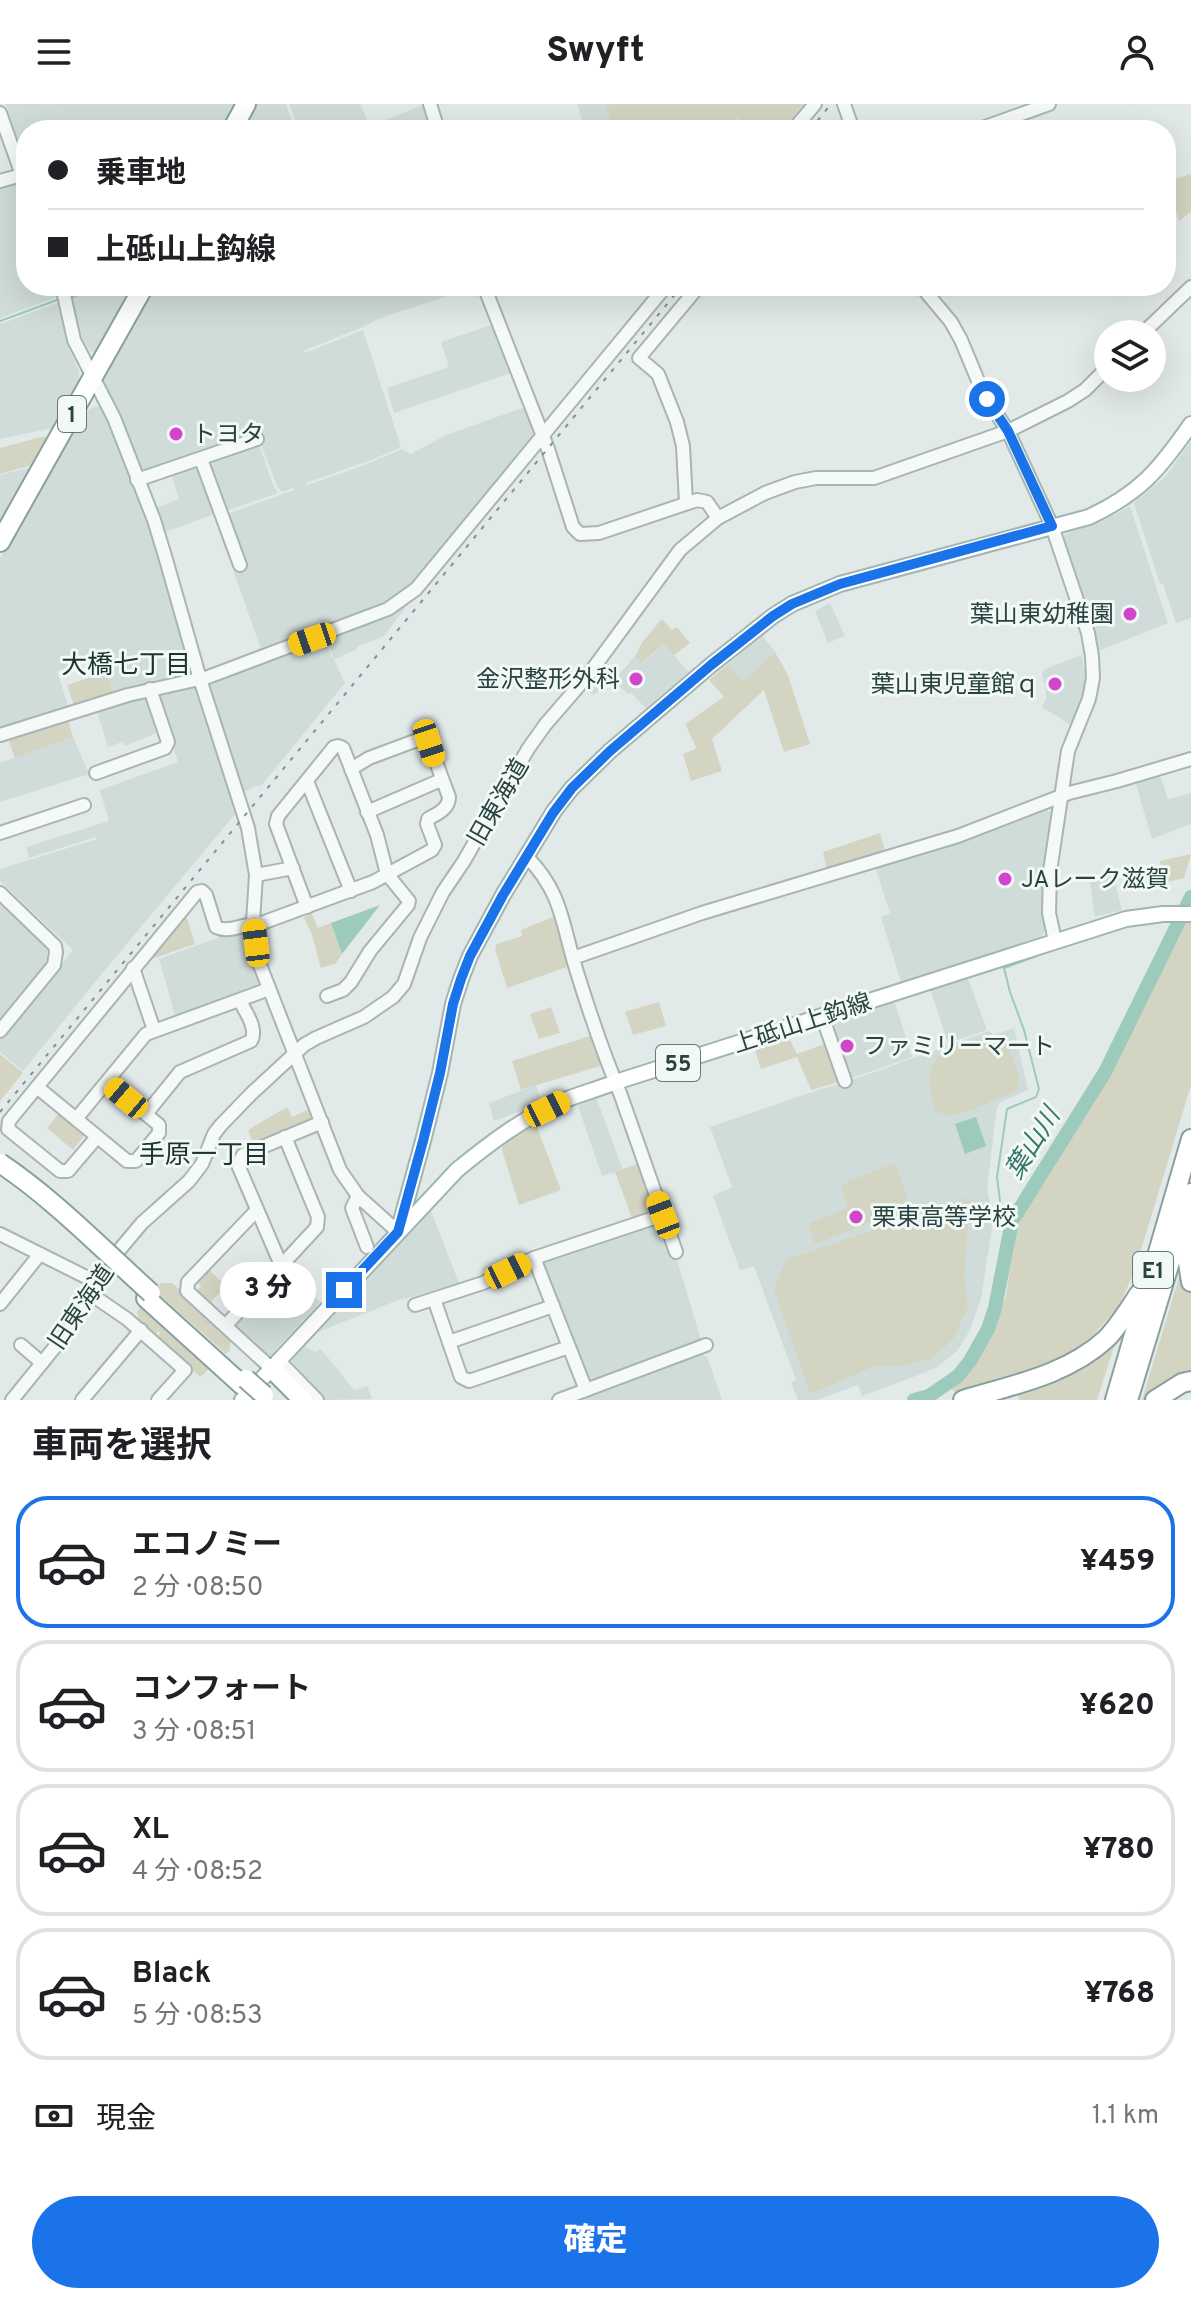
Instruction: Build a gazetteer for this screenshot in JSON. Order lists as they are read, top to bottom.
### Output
{
  "streets": {
    "highway": ["1", "E1"],
    "main road": ["上砥山上鈎線", "55"],
    "street": ["旧東海道"]
  },
  "districts": ["大橋七丁目", "手原一丁目"],
  "water": ["葉山川"],
  "places": [
    "トヨタ",
    "葉山東幼稚園",
    "金沢整形外科",
    "葉山東児童館ｑ",
    "JAレーク滋賀",
    "ファミリーマート",
    "栗東高等学校"
  ],
  "page": {
    "header": "Swyft",
    "banner": ["乗車地", "上砥山上鈎線"],
    "bubble": "3 分",
    "heading": "車両を選択",
    "list": [
      {
        "name": "エコノミー",
        "note": "2 分 · 08:50",
        "value": "¥459"
      },
      {
        "name": "コンフォート",
        "note": "3 分 · 08:51",
        "value": "¥620"
      },
      {
        "name": "XL",
        "note": "4 分 · 08:52",
        "value": "¥780"
      },
      {
        "name": "Black",
        "note": "5 分 · 08:53",
        "value": "¥768"
      }
    ],
    "pay": ["現金", "1.1 km"],
    "buttons": "確定"
  }
}
